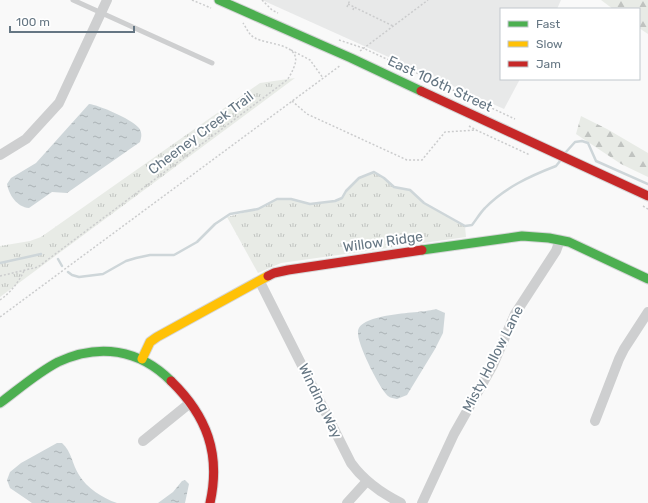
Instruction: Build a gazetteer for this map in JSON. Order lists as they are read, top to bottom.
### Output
{
  "streets": {
    "street": [
      "East 106th Street",
      "Willow Ridge",
      "Misty Hollow Lane",
      "Winding Way"
    ],
    "path": ["Cheeney Creek Trail"]
  },
  "crossings": [
    ["Willow Ridge", "Misty Hollow Lane"],
    ["Willow Ridge", "Winding Way"]
  ],
  "legend": ["Fast", "Slow", "Jam"],
  "scale_bar": "100 m"
}
